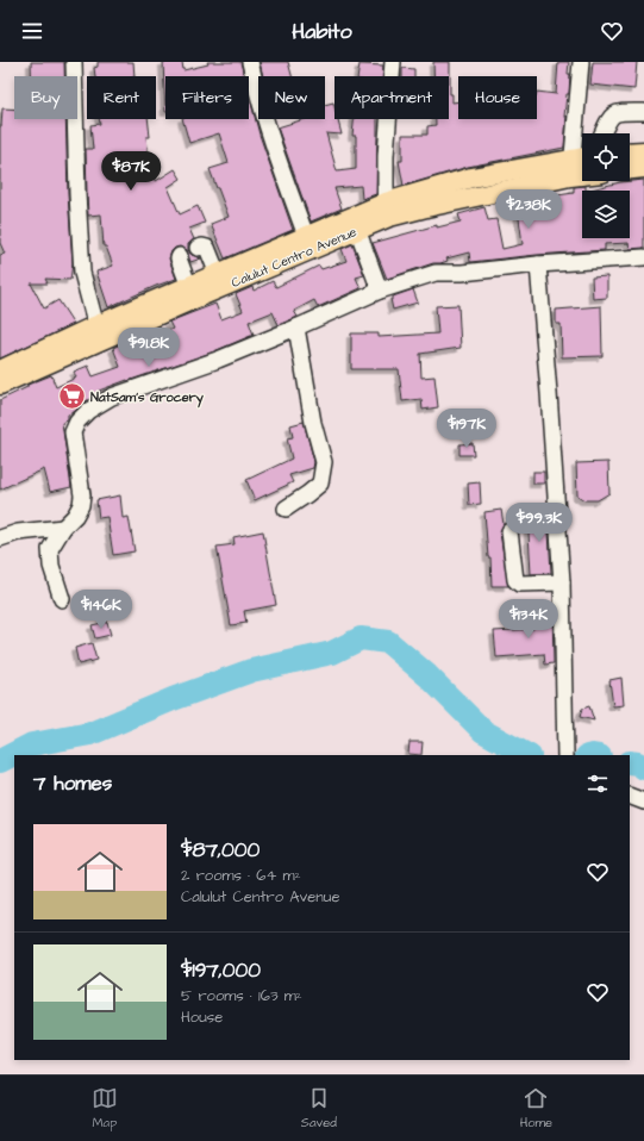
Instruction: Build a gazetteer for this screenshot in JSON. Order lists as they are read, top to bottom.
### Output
{
  "streets": {
    "main road": ["Calulut Centro Avenue"]
  },
  "places": {
    "supermarket": ["NatSam's Grocery"]
  },
  "page": {
    "header": "Habito",
    "chip": [
      "Buy",
      "Rent",
      "Filters",
      "New",
      "Apartment",
      "House"
    ],
    "price": [
      "$87K",
      "$238K",
      "$91.8K",
      "$197K",
      "$99.3K",
      "$146K",
      "$134K"
    ],
    "heading": "7 homes",
    "list": [
      {
        "name": "$87,000",
        "note": "2 rooms · 64 m² · Calulut Centro Avenue"
      },
      {
        "name": "$197,000",
        "note": "5 rooms · 163 m² · House"
      }
    ],
    "tabs": ["Map", "Saved", "Home"]
  }
}
